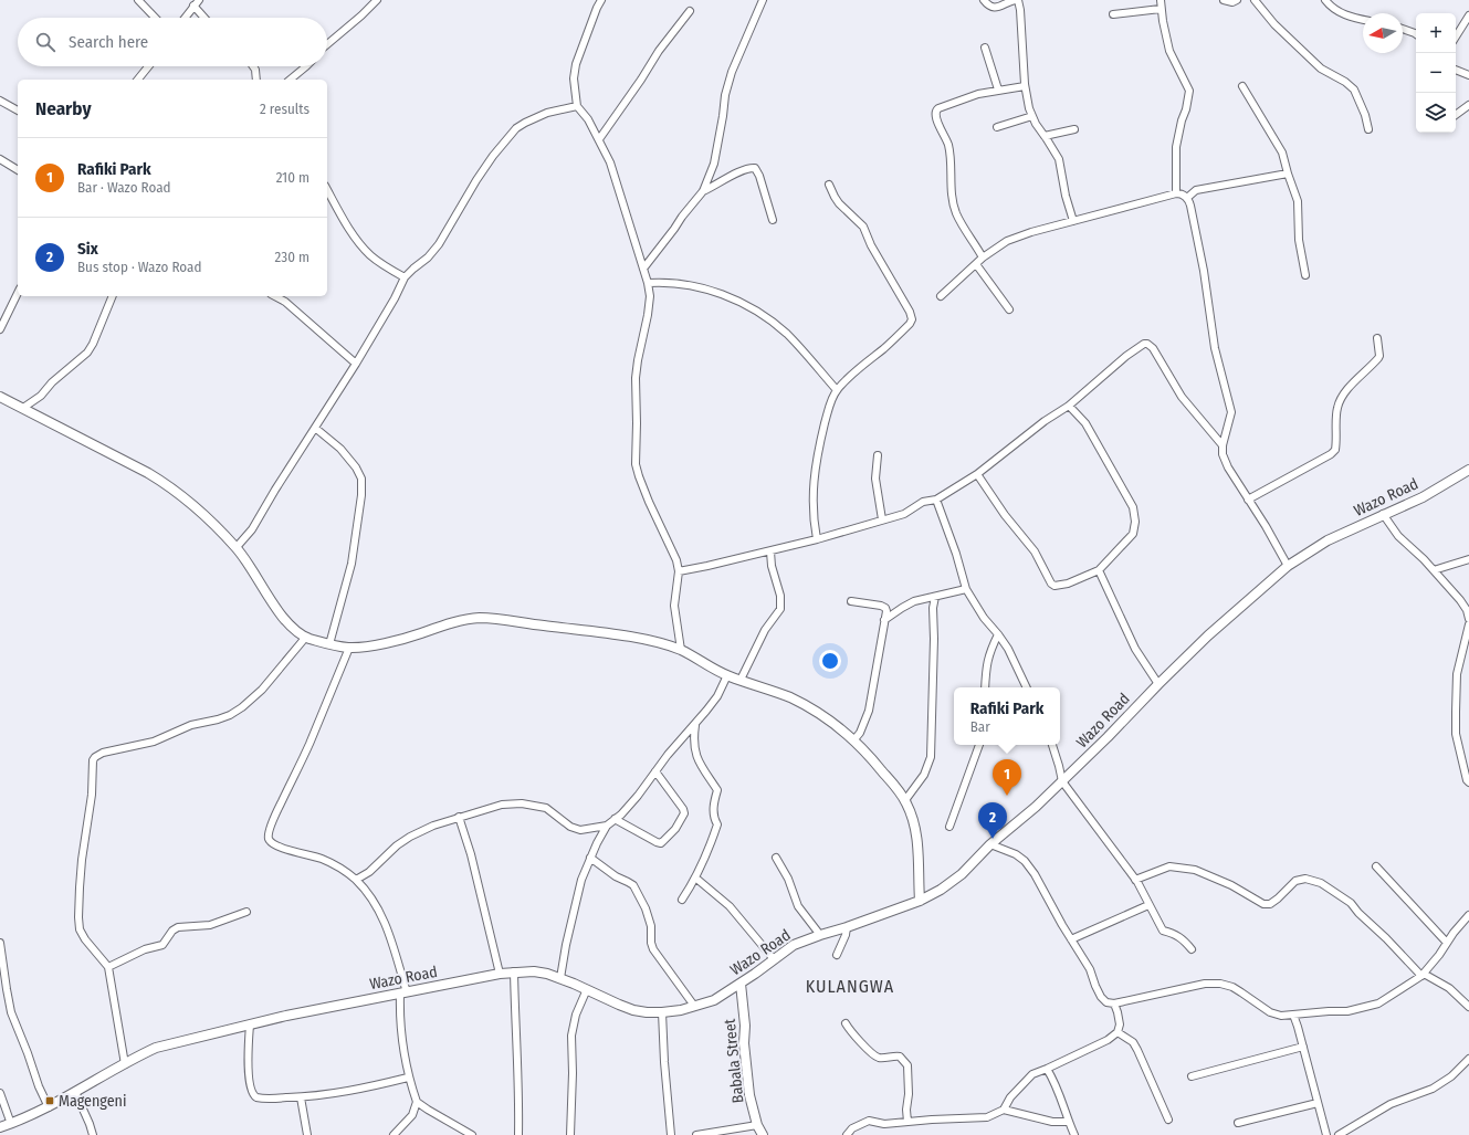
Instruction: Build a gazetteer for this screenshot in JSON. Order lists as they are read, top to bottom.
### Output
{
  "streets": {
    "main road": ["Wazo Road", "Babala Street"]
  },
  "crossings": [
    ["Wazo Road", "Babala Street"]
  ],
  "districts": ["KULANGWA"],
  "places": {
    "transit": ["Magengeni"]
  },
  "north": "left",
  "page": {
    "map_buttons": ["+", "−"],
    "search": "Search here",
    "heading": ["Nearby", "2 results"],
    "list": [
      {
        "mark": "1",
        "name": "Rafiki Park",
        "note": "Bar · Wazo Road",
        "value": "210 m"
      },
      {
        "mark": "2",
        "name": "Six",
        "note": "Bus stop · Wazo Road",
        "value": "230 m"
      }
    ],
    "popup": ["Rafiki Park", "Bar"],
    "pins": ["1", "2"]
  }
}
